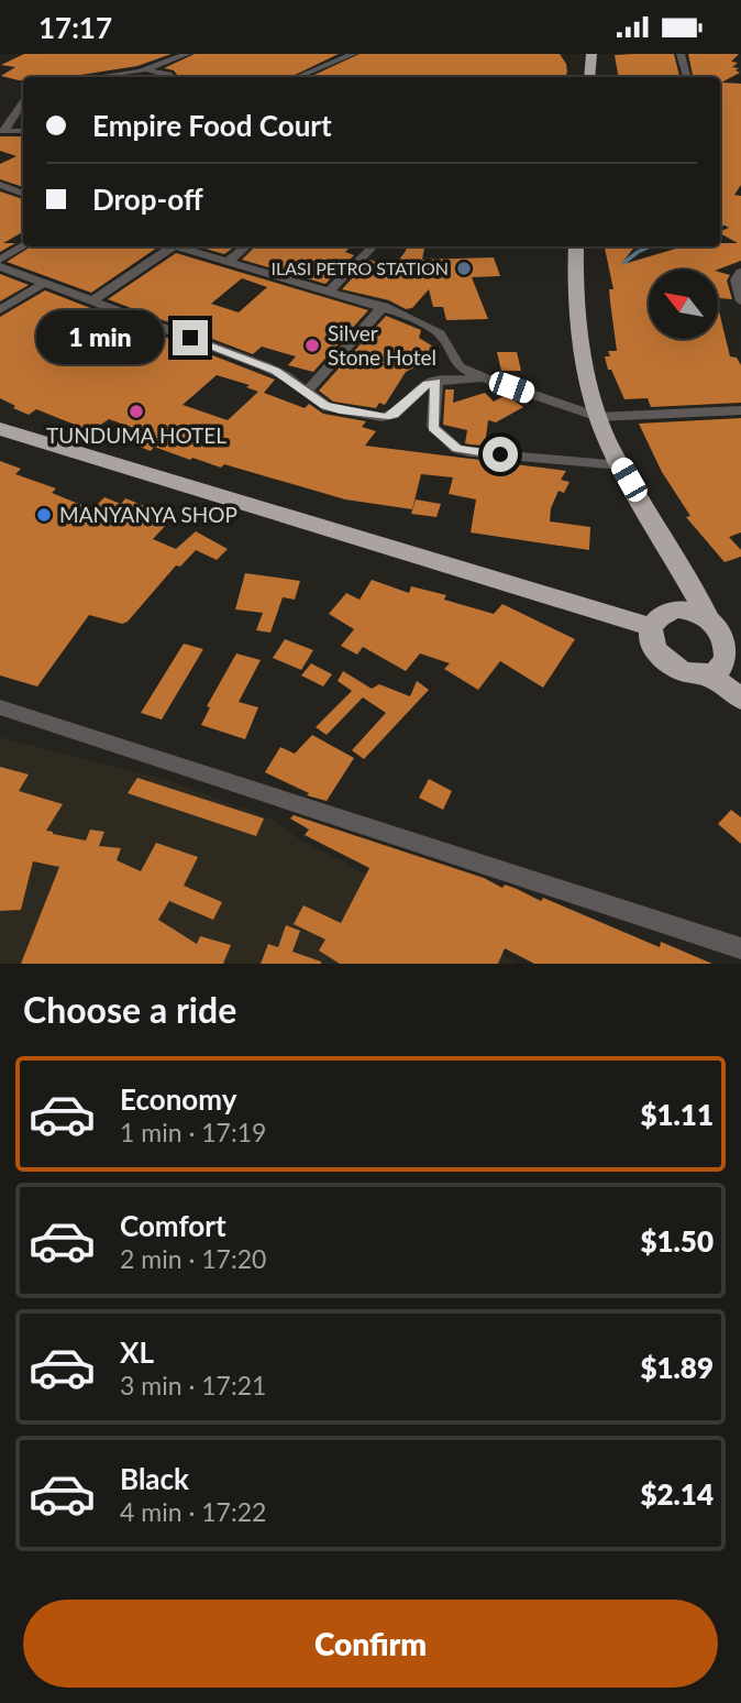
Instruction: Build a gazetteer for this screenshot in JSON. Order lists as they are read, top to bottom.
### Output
{
  "places": [
    "ILASI PETRO STATION",
    "Silver Stone Hotel",
    "TUNDUMA HOTEL",
    "MANYANYA SHOP"
  ],
  "north": "top left",
  "page": {
    "status": "17:17",
    "banner": ["Empire Food Court", "Drop-off"],
    "bubble": "1 min",
    "heading": "Choose a ride",
    "list": [
      {
        "name": "Economy",
        "note": "1 min · 17:19",
        "value": "$1.11"
      },
      {
        "name": "Comfort",
        "note": "2 min · 17:20",
        "value": "$1.50"
      },
      {
        "name": "XL",
        "note": "3 min · 17:21",
        "value": "$1.89"
      },
      {
        "name": "Black",
        "note": "4 min · 17:22",
        "value": "$2.14"
      }
    ],
    "buttons": "Confirm"
  }
}
